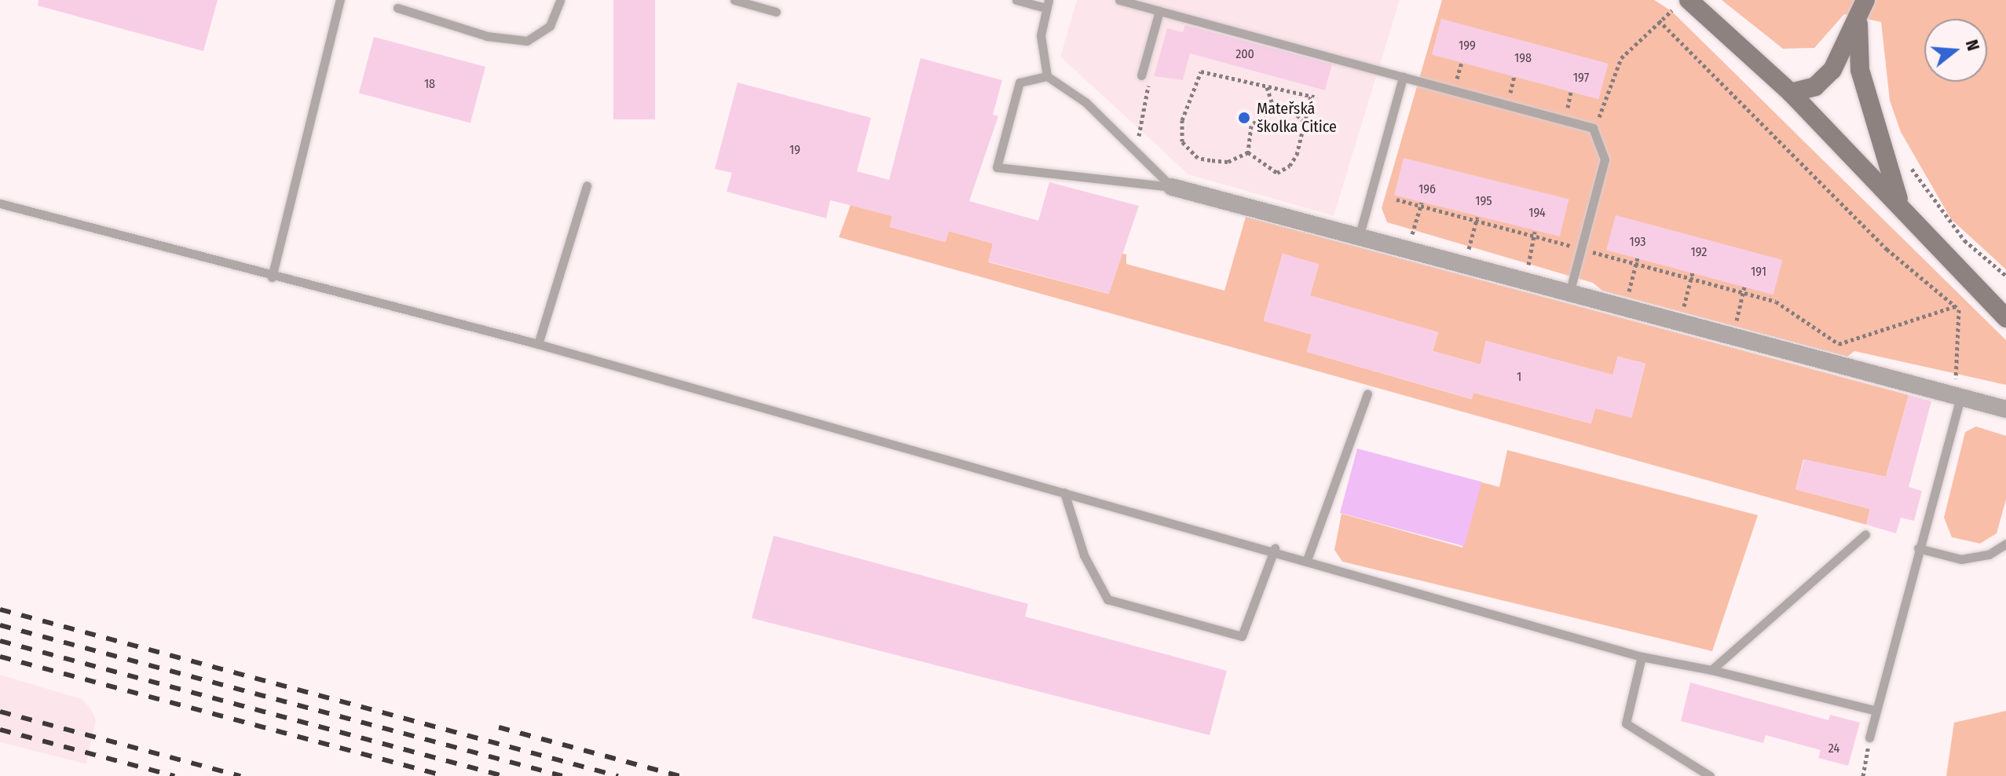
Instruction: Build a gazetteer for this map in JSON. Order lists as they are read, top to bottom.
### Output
{
  "places": ["Mateřská školka Citice"],
  "house_numbers": [
    "199",
    "200",
    "198",
    "197",
    "18",
    "19",
    "196",
    "195",
    "194",
    "193",
    "192",
    "191",
    "1",
    "24"
  ],
  "north": "right"
}
